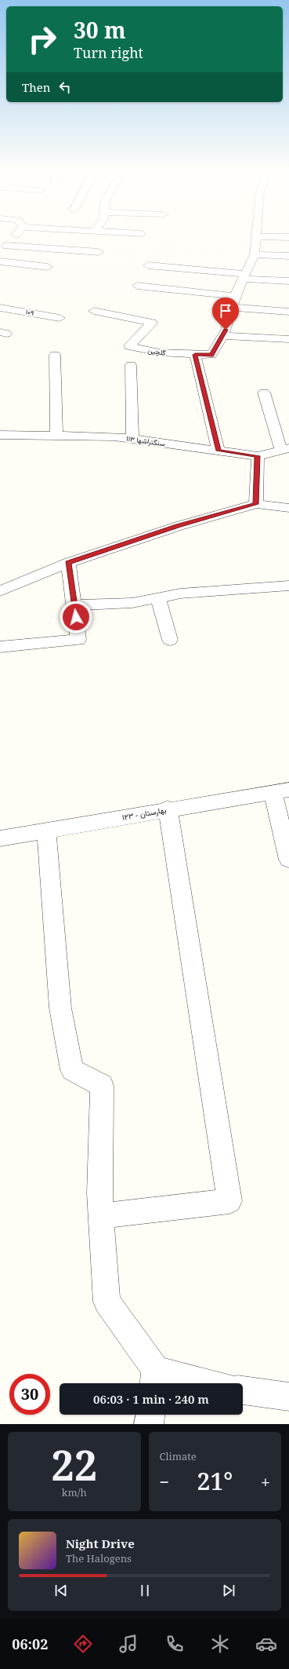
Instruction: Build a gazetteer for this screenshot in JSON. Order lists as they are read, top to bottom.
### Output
{
  "streets": {
    "street": [
      "۱۰۹",
      "گلچین",
      "سنگتراشها ۱۱۳",
      "بهارستان - ۱۲۳"
    ]
  },
  "page": {
    "turn": ["30 m", "Turn right"],
    "then": "Then",
    "limit": "30",
    "trip": "06:03 · 1 min · 240 m",
    "tile": [
      ["22", "km/h"],
      "Climate"
    ],
    "heat": ["−", "21°", "+"],
    "song": ["Night Drive", "The Halogens"],
    "tabs": "06:02"
  }
}
